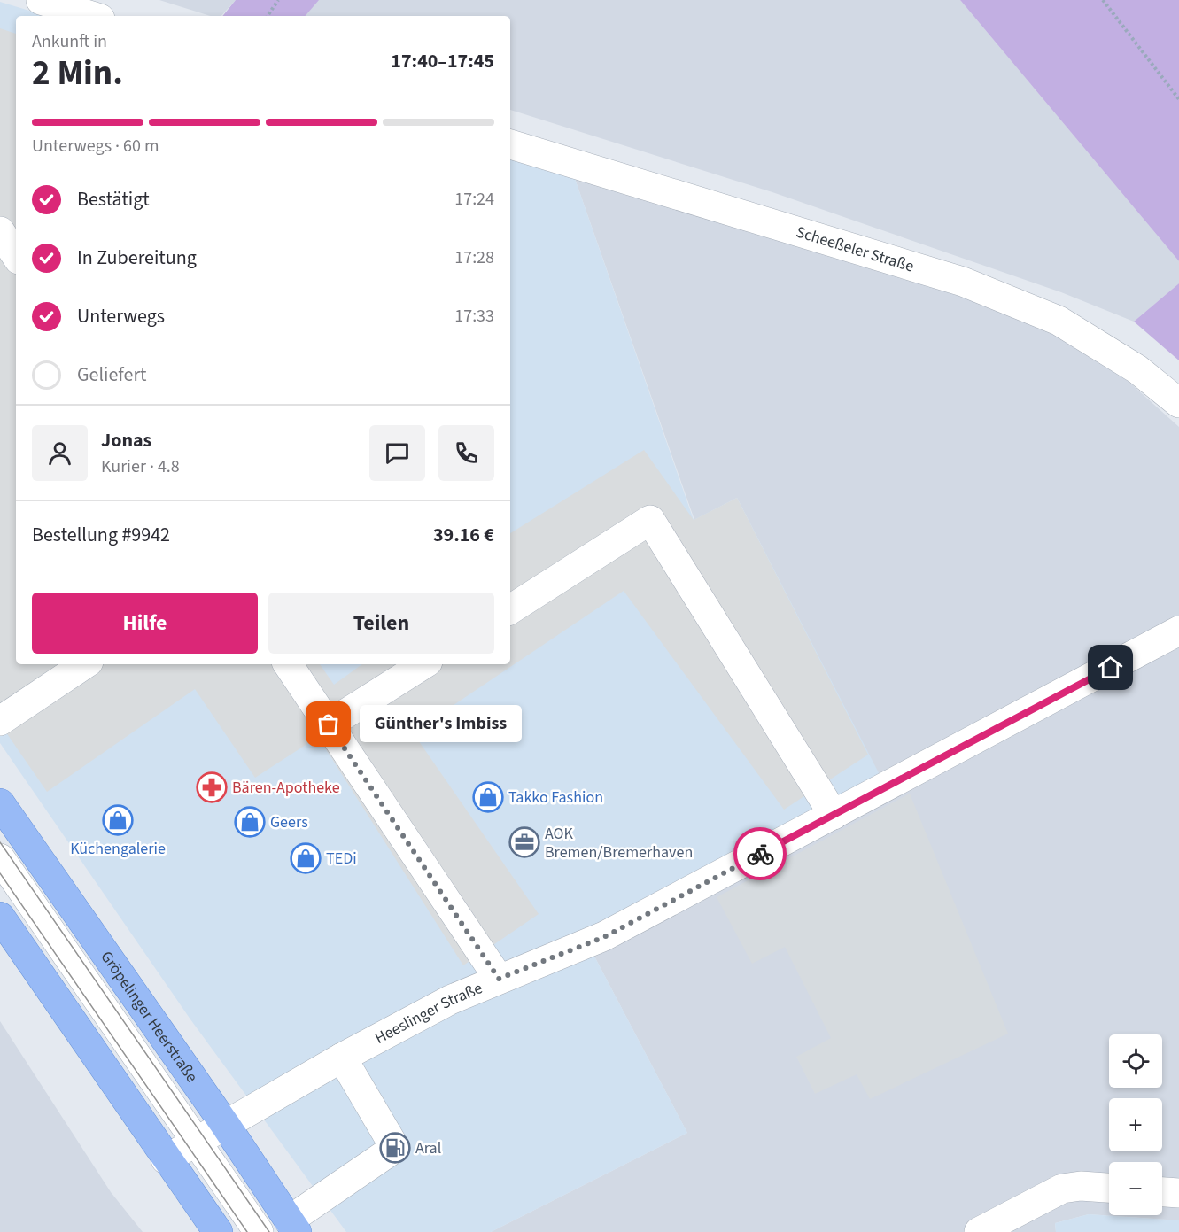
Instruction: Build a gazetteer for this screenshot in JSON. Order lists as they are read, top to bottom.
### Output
{
  "streets": {
    "main road": ["Gröpelinger Heerstraße"],
    "street": ["Scheeßeler Straße", "Heeslinger Straße"]
  },
  "crossings": [
    ["Heeslinger Straße", "Gröpelinger Heerstraße"]
  ],
  "places": {
    "other": ["Günther's Imbiss"],
    "pharmacy": ["Bären-Apotheke"],
    "shop": [
      "Takko Fashion",
      "Küchengalerie",
      "Geers",
      "TEDi"
    ],
    "office": ["AOK Bremen/Bremerhaven"],
    "fuel station": ["Aral"]
  },
  "page": {
    "heading": ["2 Min.", "Ankunft in", "17:40–17:45"],
    "panel": [
      "Jonas",
      "Kurier · 4.8",
      "Bestellung #9942",
      "39.16 €"
    ],
    "bar": "Unterwegs · 60 m",
    "list": [
      ["Bestätigt", "17:24"],
      ["In Zubereitung", "17:28"],
      ["Unterwegs", "17:33"],
      "Geliefert"
    ],
    "buttons": ["Hilfe", "Teilen"],
    "bubble": "Günther's Imbiss",
    "map_buttons": ["+", "−"]
  }
}
